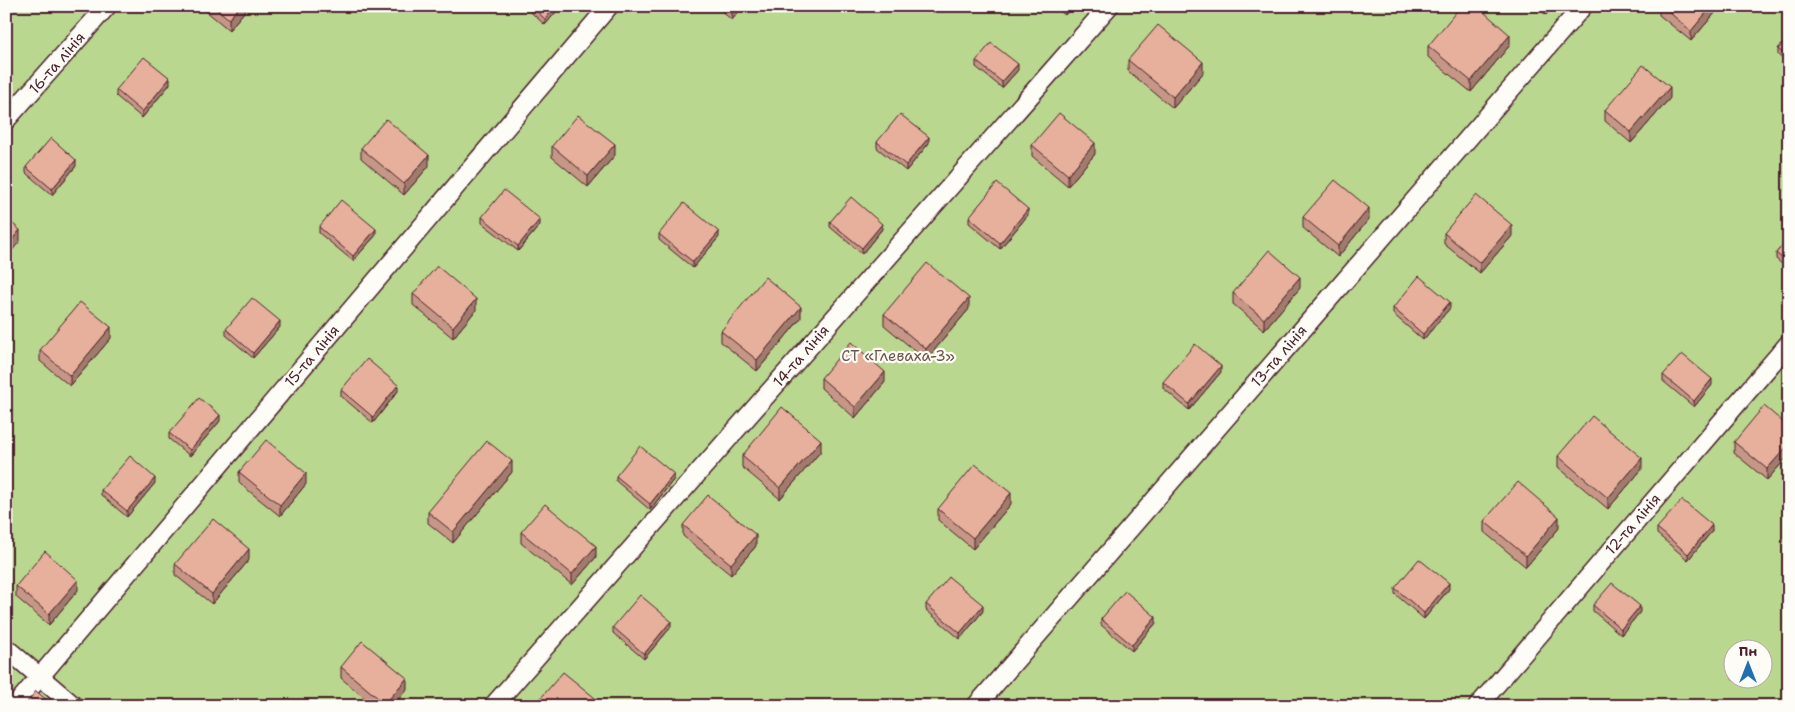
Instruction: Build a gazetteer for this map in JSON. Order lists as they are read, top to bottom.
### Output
{
  "streets": {
    "lane": [
      "16-та лінія",
      "15-та лінія",
      "14-та лінія",
      "13-та лінія",
      "12-та лінія"
    ]
  },
  "parks": ["СТ «Глеваха-3»"],
  "north": "top"
}
